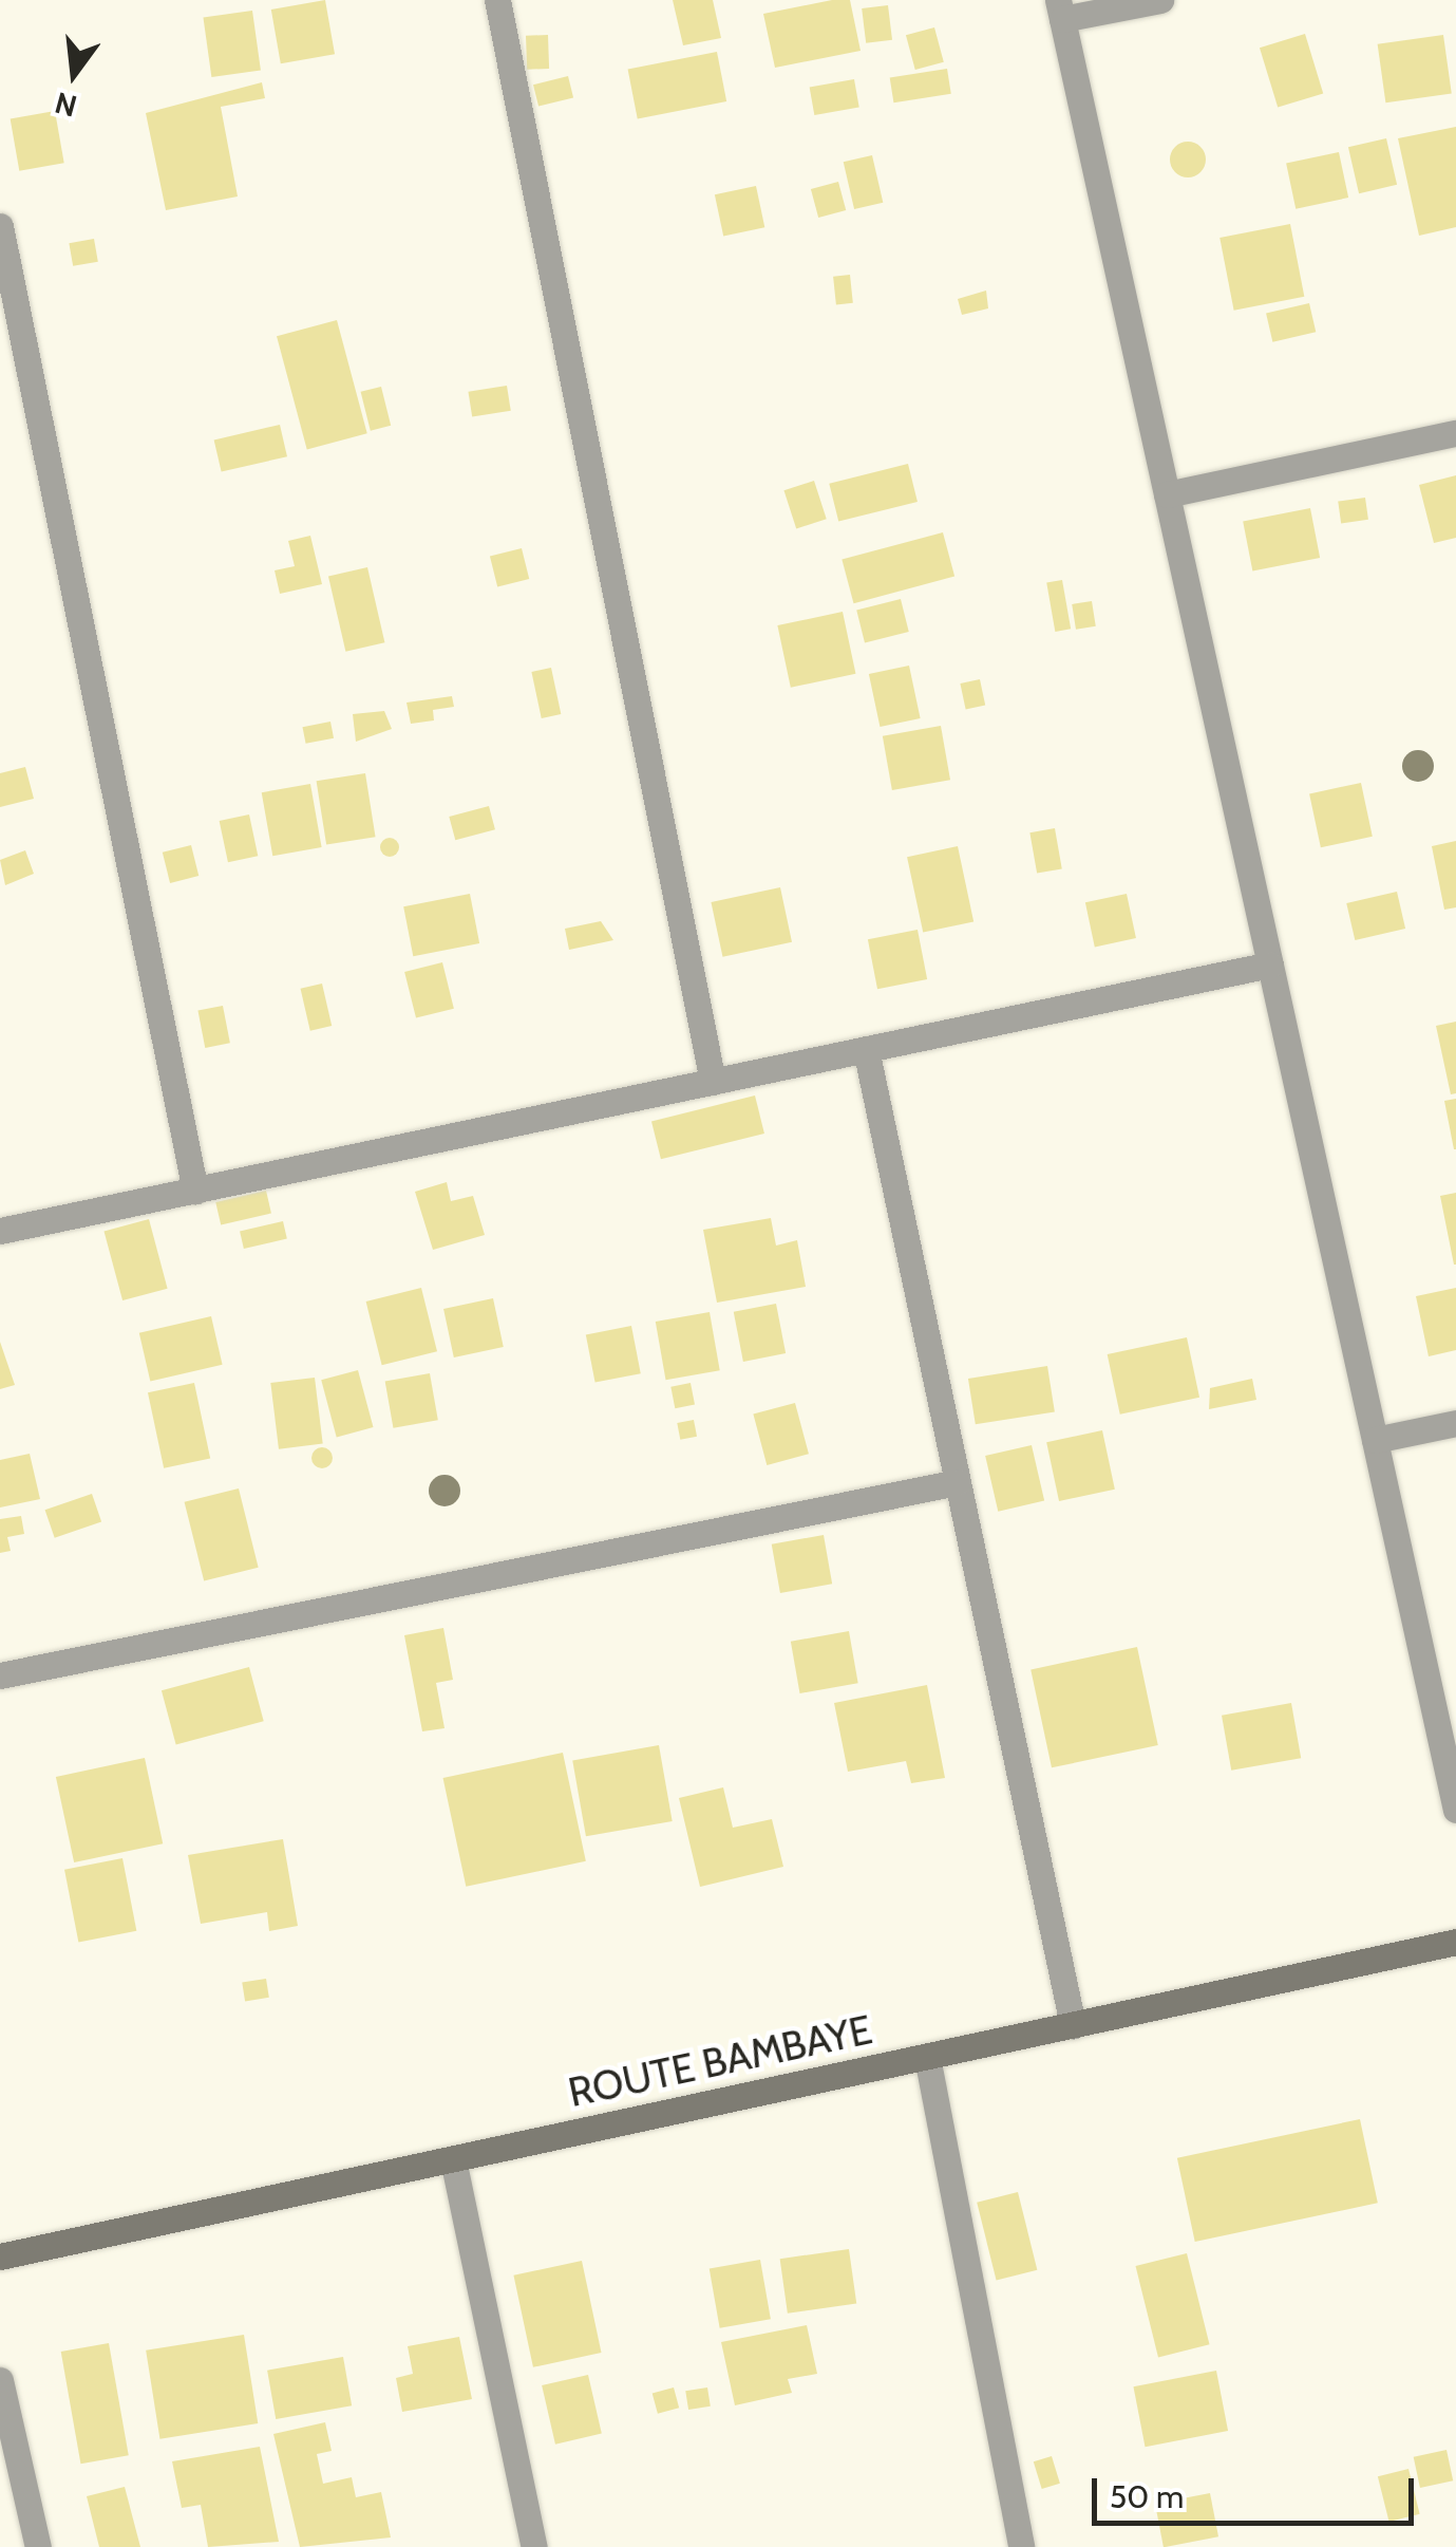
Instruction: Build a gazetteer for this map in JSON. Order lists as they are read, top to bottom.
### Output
{
  "streets": {
    "street": ["ROUTE BAMBAYE"]
  },
  "scale_bar": "50 m",
  "north": "bottom"
}
